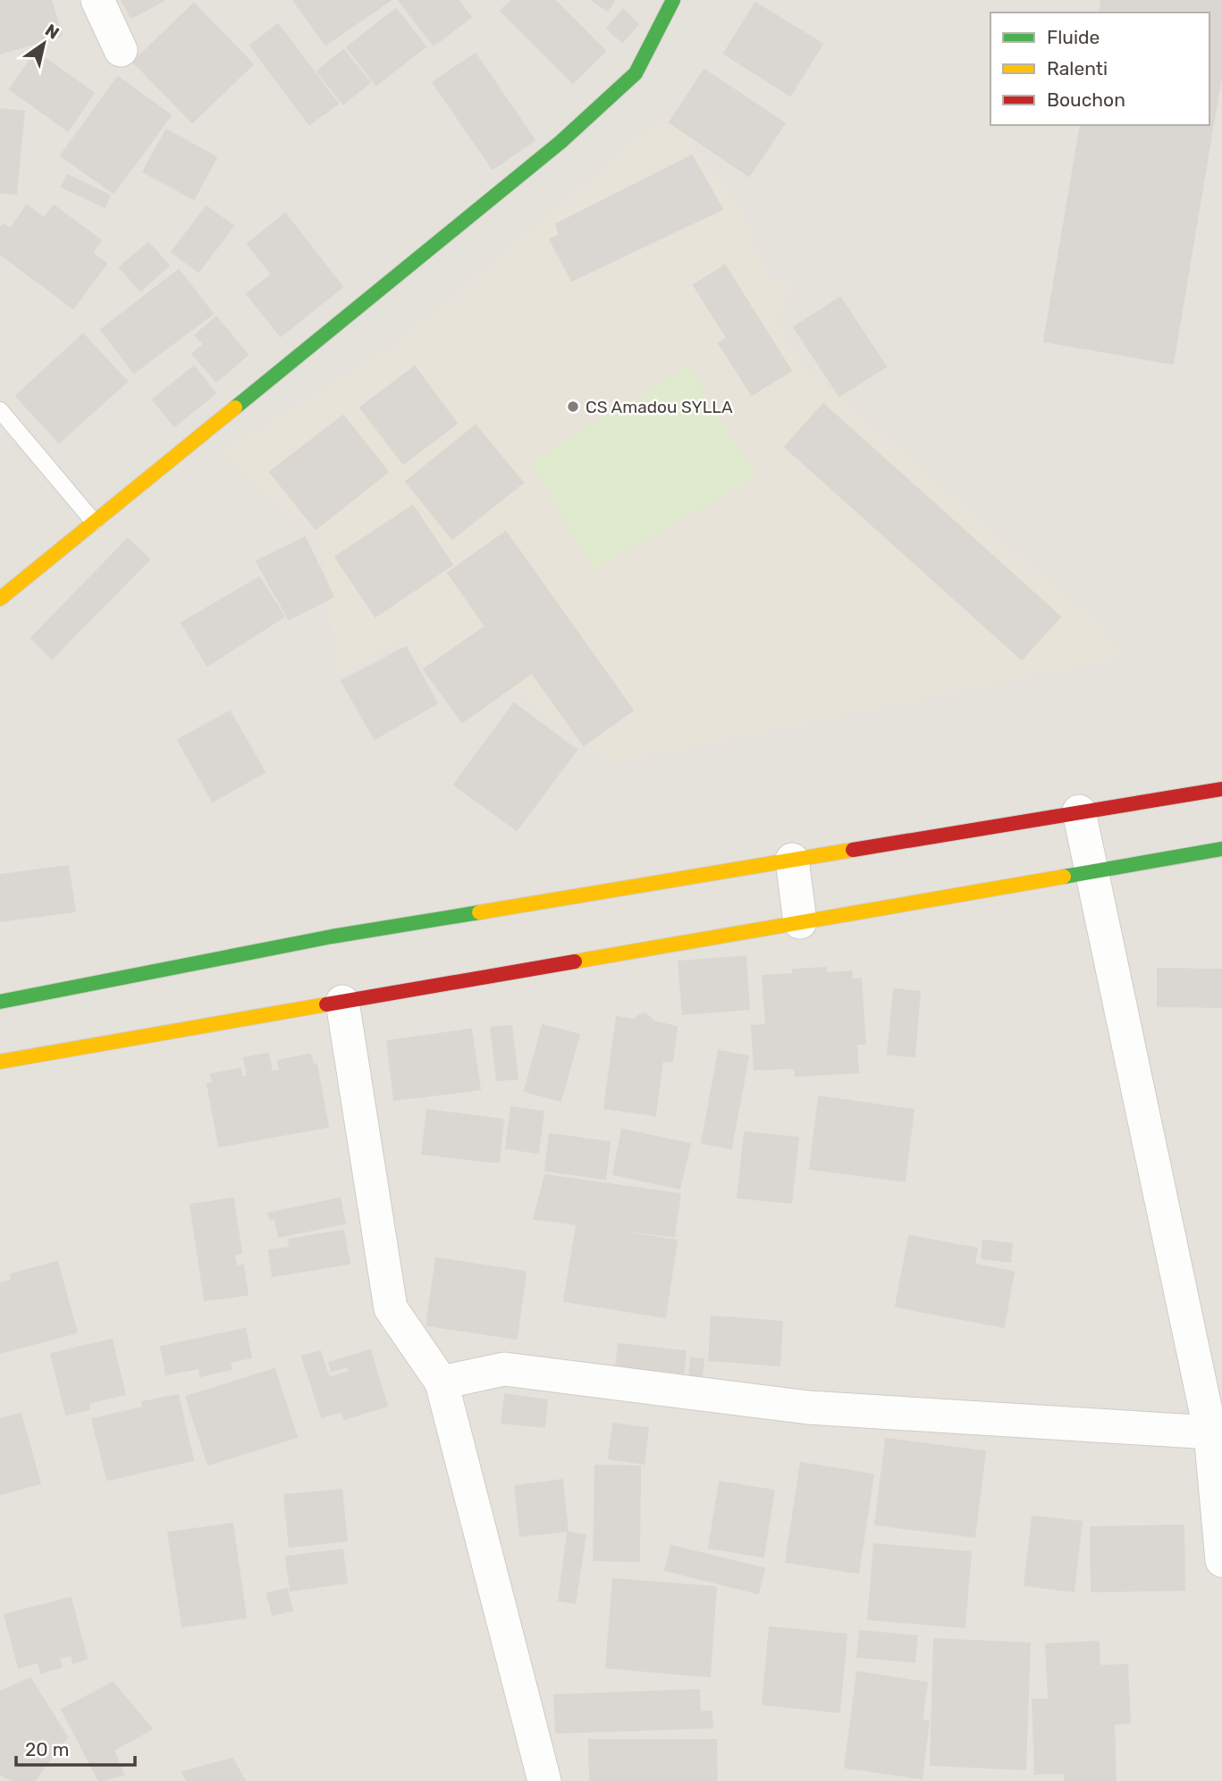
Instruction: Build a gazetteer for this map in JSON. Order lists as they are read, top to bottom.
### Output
{
  "places": ["CS Amadou SYLLA"],
  "legend": ["Fluide", "Ralenti", "Bouchon"],
  "scale_bar": "20 m",
  "north": "top right"
}
